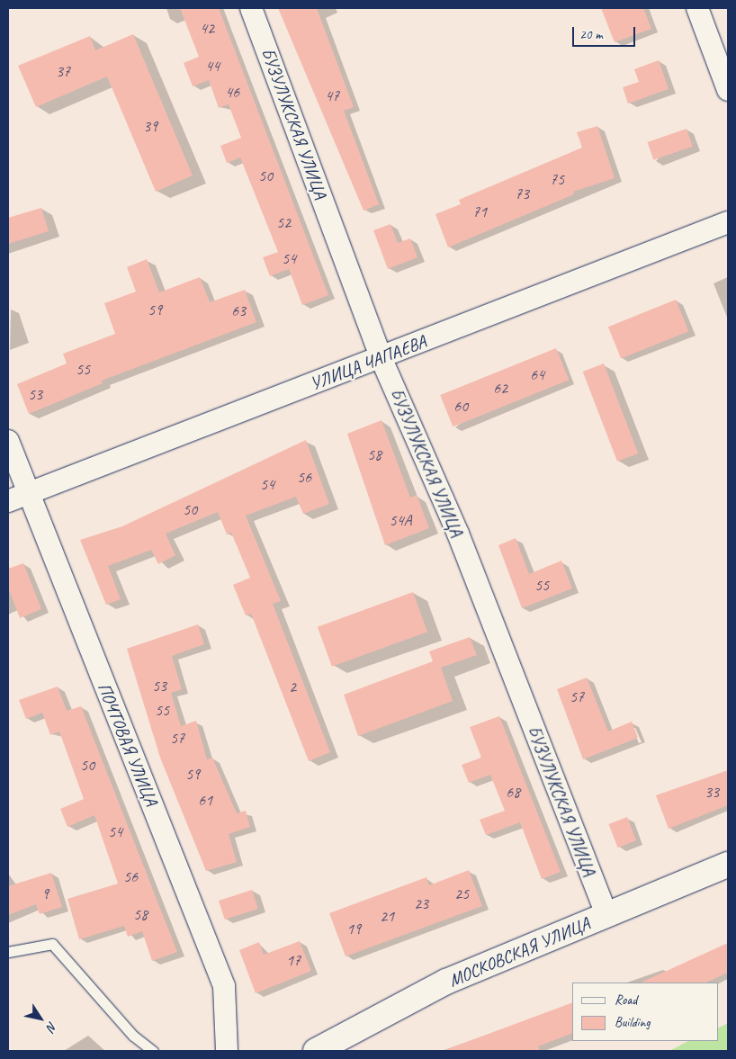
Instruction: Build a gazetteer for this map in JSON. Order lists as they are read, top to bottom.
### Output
{
  "streets": {
    "street": [
      "БУЗУЛУКСКАЯ УЛИЦА",
      "УЛИЦА ЧАПАЕВА",
      "ПОЧТОВАЯ УЛИЦА",
      "МОСКОВСКАЯ УЛИЦА"
    ]
  },
  "crossings": [
    ["БУЗУЛУКСКАЯ УЛИЦА", "УЛИЦА ЧАПАЕВА"],
    ["БУЗУЛУКСКАЯ УЛИЦА", "МОСКОВСКАЯ УЛИЦА"],
    ["УЛИЦА ЧАПАЕВА", "ПОЧТОВАЯ УЛИЦА"]
  ],
  "house_numbers": [
    "42",
    "44",
    "37",
    "46",
    "47",
    "39",
    "50",
    "75",
    "73",
    "71",
    "52",
    "54",
    "59",
    "63",
    "55",
    "64",
    "62",
    "53",
    "60",
    "58",
    "56",
    "54",
    "50",
    "54А",
    "55",
    "53",
    "2",
    "57",
    "55",
    "57",
    "50",
    "59",
    "68",
    "33",
    "61",
    "54",
    "56",
    "9",
    "25",
    "23",
    "58",
    "21",
    "19",
    "17"
  ],
  "legend": ["Road", "Building"],
  "scale_bar": "20 m",
  "north": "bottom right"
}
